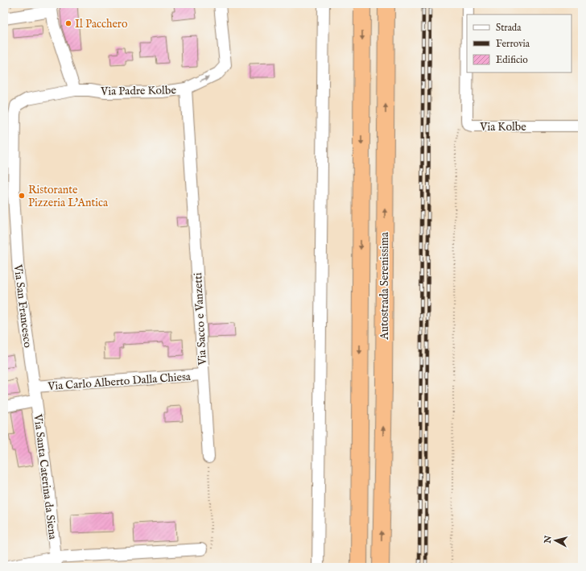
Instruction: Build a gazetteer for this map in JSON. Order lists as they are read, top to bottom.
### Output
{
  "streets": {
    "highway": ["Autostrada Serenissima"],
    "street": [
      "Via Padre Kolbe",
      "Via Kolbe",
      "Via San Francesco",
      "Via Sacco e Vanzetti",
      "Via Carlo Alberto Dalla Chiesa",
      "Via Santa Caterina da Siena"
    ]
  },
  "crossings": [
    ["Via Padre Kolbe", "Via San Francesco"],
    ["Via Padre Kolbe", "Via Sacco e Vanzetti"],
    ["Via San Francesco", "Via Carlo Alberto Dalla Chiesa"],
    ["Via San Francesco", "Via Santa Caterina da Siena"],
    ["Via Sacco e Vanzetti", "Via Carlo Alberto Dalla Chiesa"],
    ["Via Carlo Alberto Dalla Chiesa", "Via Santa Caterina da Siena"]
  ],
  "places": ["Il Pacchero", "Ristorante Pizzeria L'Antica"],
  "legend": ["Strada", "Ferrovia", "Edificio"],
  "north": "left"
}
